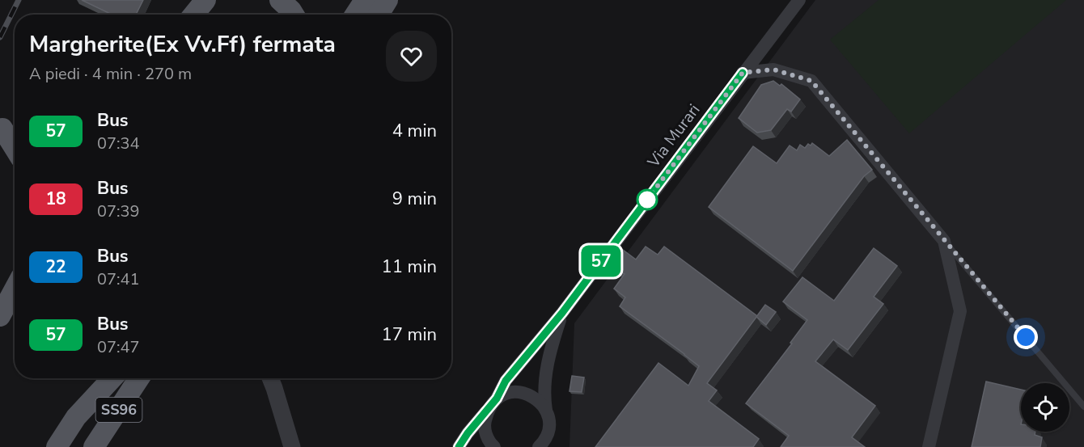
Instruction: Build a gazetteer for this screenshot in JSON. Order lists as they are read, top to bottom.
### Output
{
  "streets": {
    "main road": ["SS96"],
    "street": ["Via Murari"]
  },
  "lines": ["bus line 57"],
  "page": {
    "on_map": "57",
    "heading": ["Margherite(Ex Vv.Ff) fermata", "A piedi · 4 min · 270 m"],
    "list": [
      {
        "mark": "57",
        "name": "Bus",
        "note": "07:34",
        "value": "4 min"
      },
      {
        "mark": "18",
        "name": "Bus",
        "note": "07:39",
        "value": "9 min"
      },
      {
        "mark": "22",
        "name": "Bus",
        "note": "07:41",
        "value": "11 min"
      },
      {
        "mark": "57",
        "name": "Bus",
        "note": "07:47",
        "value": "17 min"
      }
    ]
  }
}
